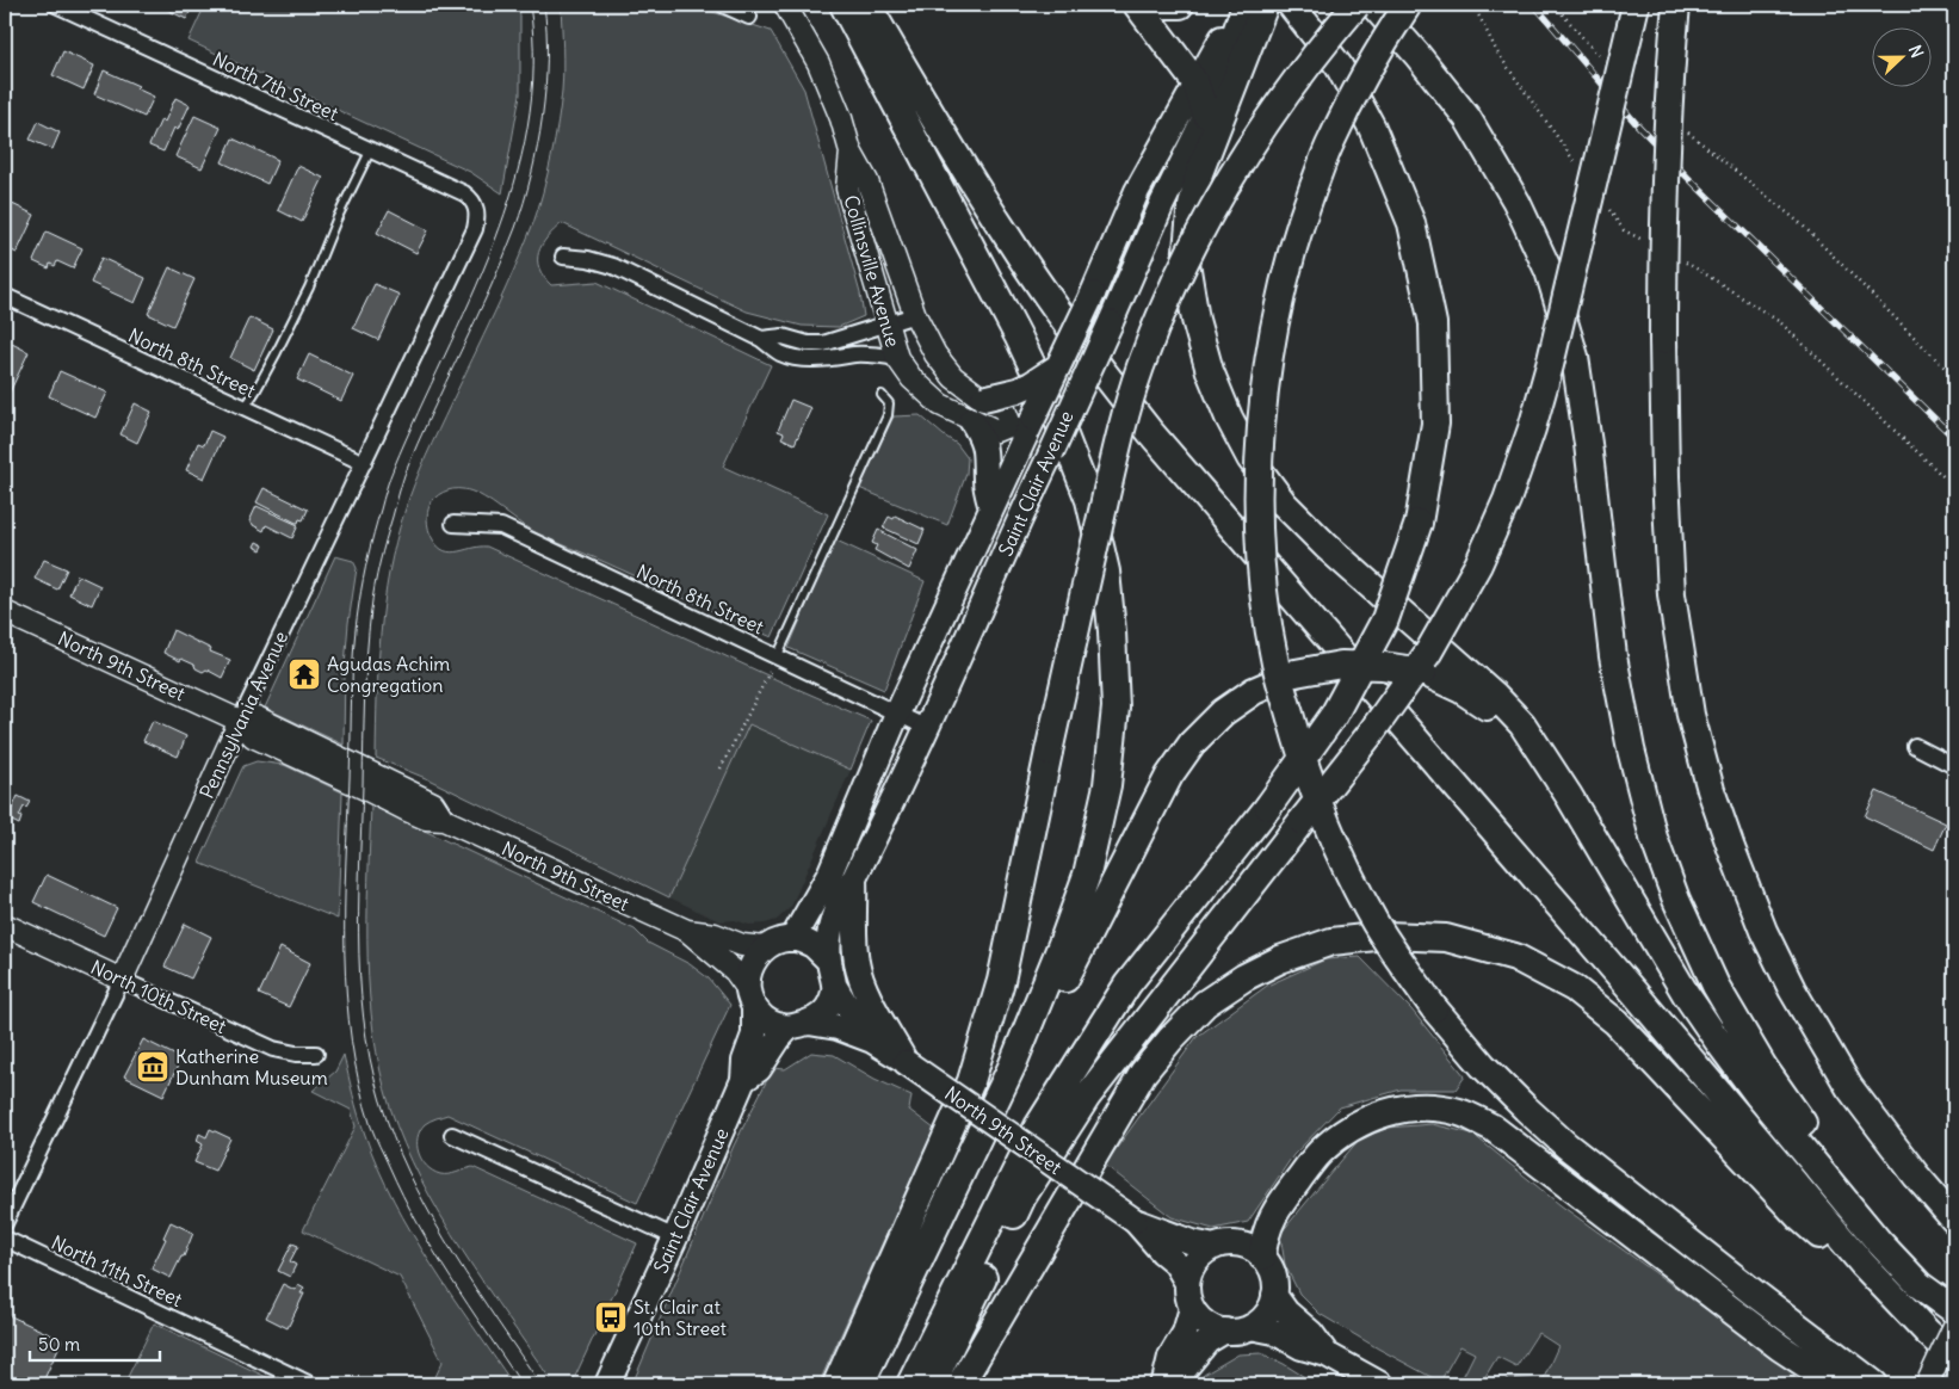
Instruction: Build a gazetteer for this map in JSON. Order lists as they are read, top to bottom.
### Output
{
  "streets": {
    "main road": [
      "Collinsville Avenue",
      "Saint Clair Avenue",
      "North 9th Street",
      "Pennsylvania Avenue",
      "North 10th Street"
    ],
    "street": ["North 7th Street", "North 8th Street", "North 11th Street"]
  },
  "crossings": [
    ["North 7th Street", "Pennsylvania Avenue"],
    ["Collinsville Avenue", "Saint Clair Avenue"],
    ["North 8th Street", "Saint Clair Avenue"],
    ["North 8th Street", "Pennsylvania Avenue"],
    ["Saint Clair Avenue", "North 9th Street"],
    ["North 9th Street", "Pennsylvania Avenue"],
    ["Pennsylvania Avenue", "North 10th Street"]
  ],
  "places": {
    "temple": ["Agudas Achim Congregation"],
    "museum": ["Katherine Dunham Museum"],
    "bus stop": ["St. Clair at 10th Street"]
  },
  "scale_bar": "50 m",
  "north": "right"
}
